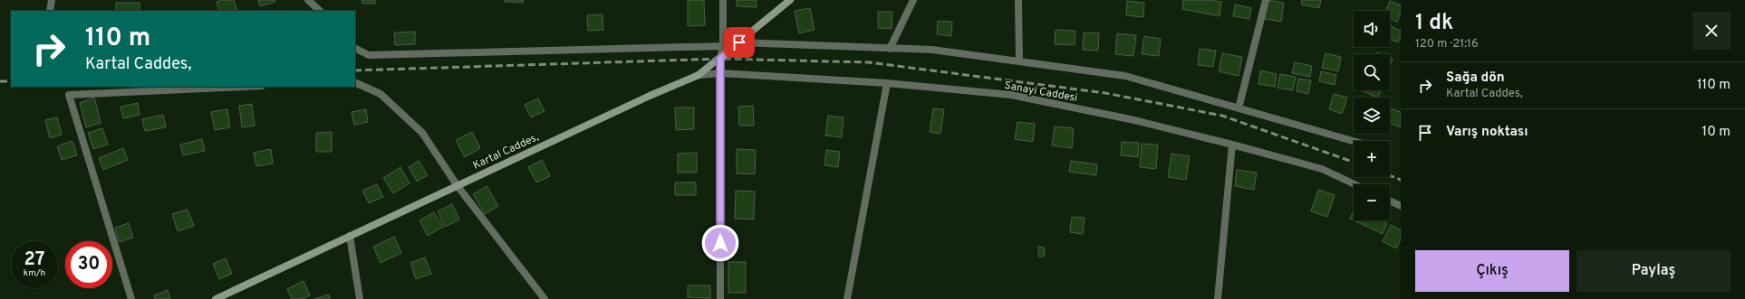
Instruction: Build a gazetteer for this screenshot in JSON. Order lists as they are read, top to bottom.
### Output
{
  "streets": {
    "main road": ["Kartal Caddes,"],
    "street": ["Sanayi Caddesi"]
  },
  "crossings": [
    ["Sanayi Caddesi", "Kartal Caddes,"]
  ],
  "page": {
    "heading": ["1 dk", "120 m · 21:16"],
    "map_buttons": ["+", "−"],
    "turn": ["110 m", "Kartal Caddes,"],
    "list": [
      {
        "name": "Sağa dön",
        "note": "Kartal Caddes,",
        "value": "110 m"
      },
      {
        "name": "Varış noktası",
        "value": "10 m"
      }
    ],
    "speed": "27 km/h",
    "limit": "30",
    "buttons": ["Çıkış", "Paylaş"]
  }
}
